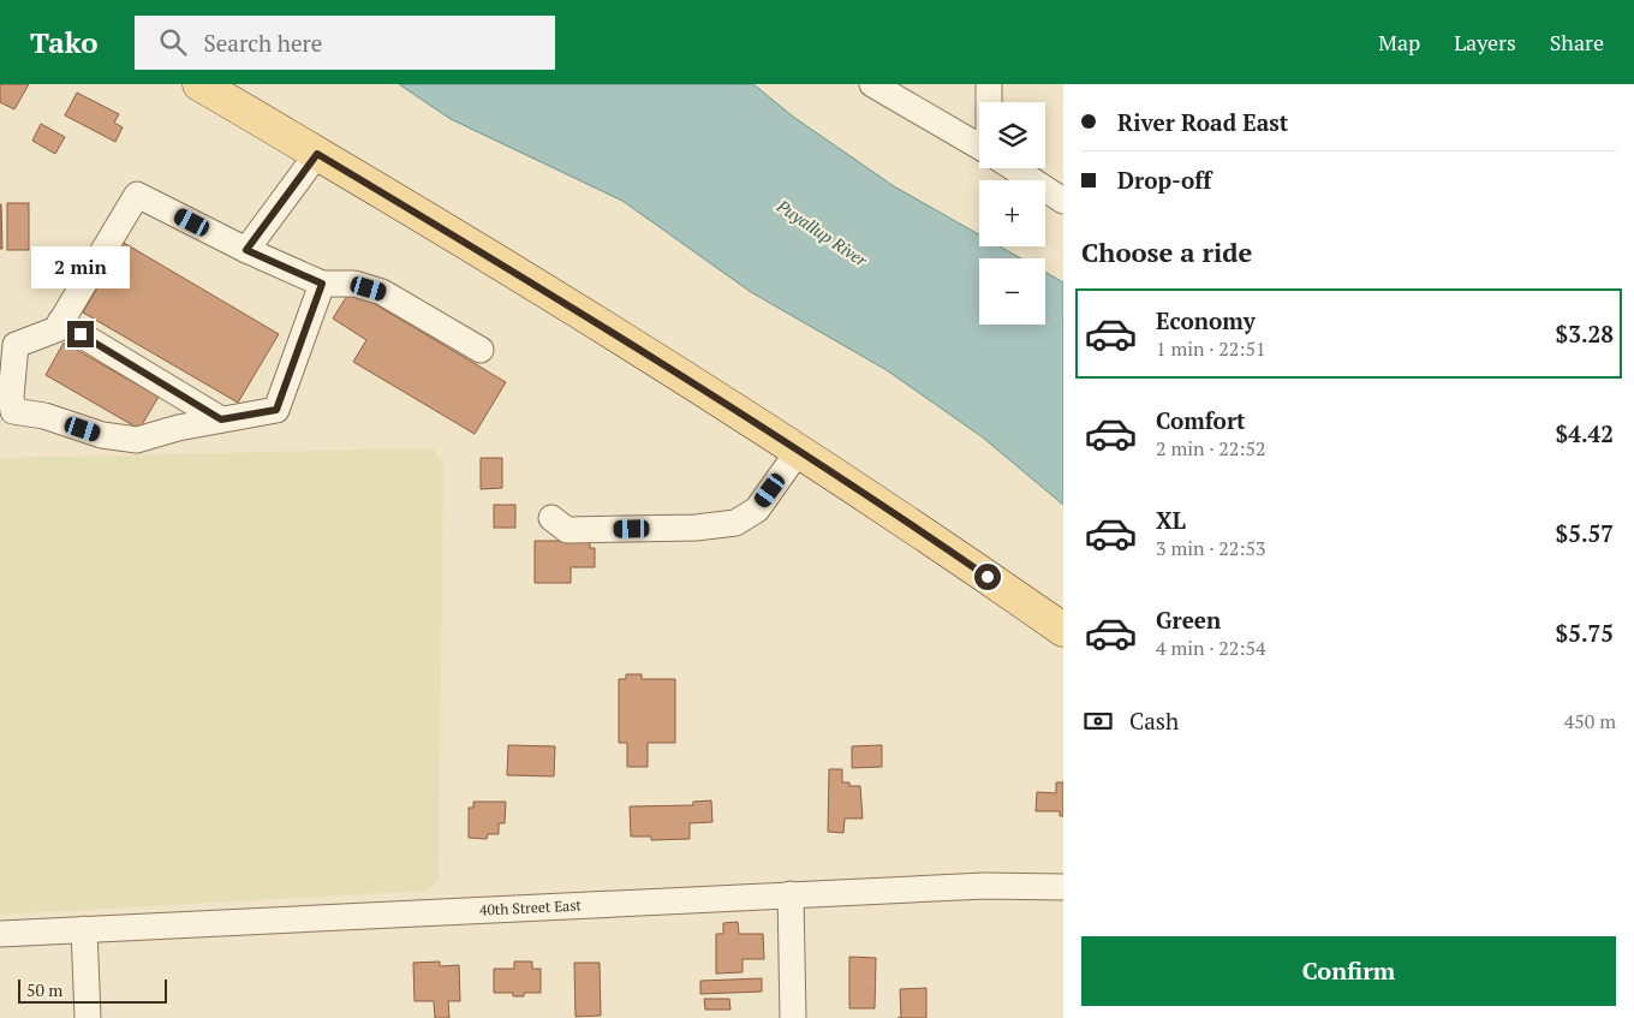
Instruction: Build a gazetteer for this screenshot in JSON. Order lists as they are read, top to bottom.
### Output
{
  "streets": {
    "street": ["40th Street East"]
  },
  "water": ["Puyallup River"],
  "scale_bar": "50 m",
  "page": {
    "header": "Tako",
    "search": "Search here",
    "nav": ["Map", "Layers", "Share"],
    "banner": ["River Road East", "Drop-off"],
    "map_buttons": ["+", "−"],
    "heading": "Choose a ride",
    "bubble": "2 min",
    "list": [
      {
        "name": "Economy",
        "note": "1 min · 22:51",
        "value": "$3.28"
      },
      {
        "name": "Comfort",
        "note": "2 min · 22:52",
        "value": "$4.42"
      },
      {
        "name": "XL",
        "note": "3 min · 22:53",
        "value": "$5.57"
      },
      {
        "name": "Green",
        "note": "4 min · 22:54",
        "value": "$5.75"
      }
    ],
    "pay": ["Cash", "450 m"],
    "buttons": "Confirm",
    "scale": "50 m"
  }
}
